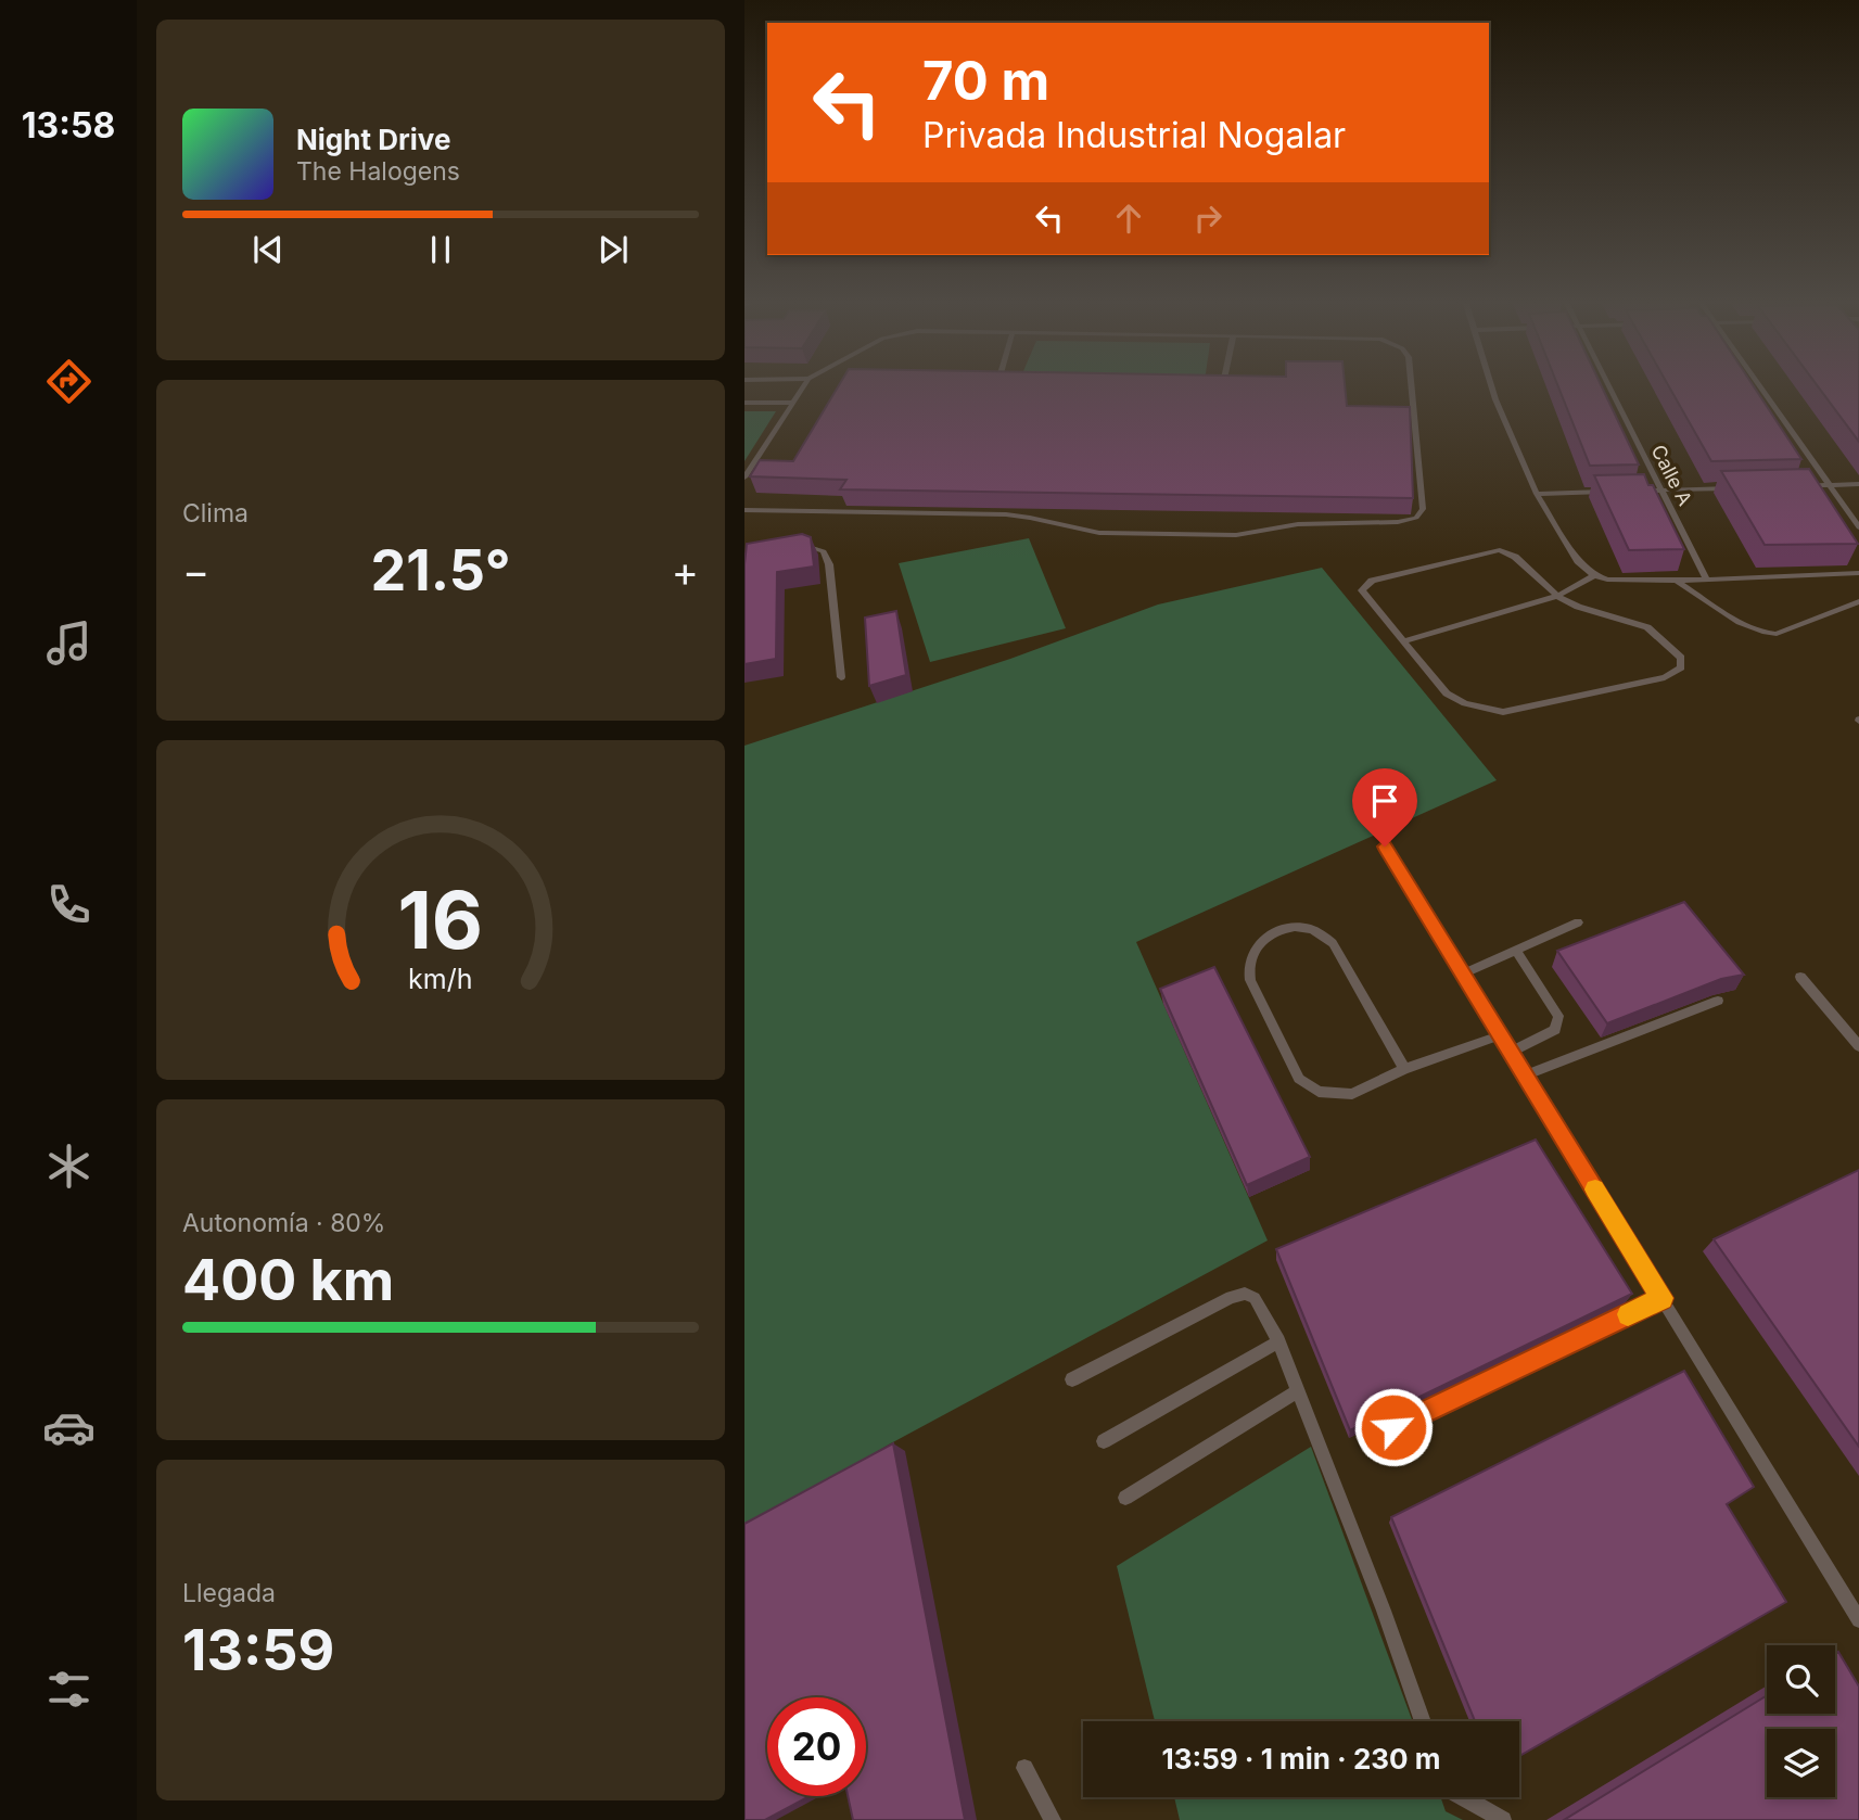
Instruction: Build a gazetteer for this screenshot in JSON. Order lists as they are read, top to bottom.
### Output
{
  "streets": {
    "lane": ["Calle A"]
  },
  "page": {
    "tabs": "13:58",
    "turn": ["70 m", "Privada Industrial Nogalar"],
    "song": ["Night Drive", "The Halogens"],
    "tile": [
      "Clima",
      ["Autonomía · 80%", "400 km"],
      ["Llegada", "13:59"]
    ],
    "heat": ["−", "21.5°", "+"],
    "limit": "20",
    "trip": "13:59 · 1 min · 230 m",
    "gauge": ["16", "km/h"]
  }
}
